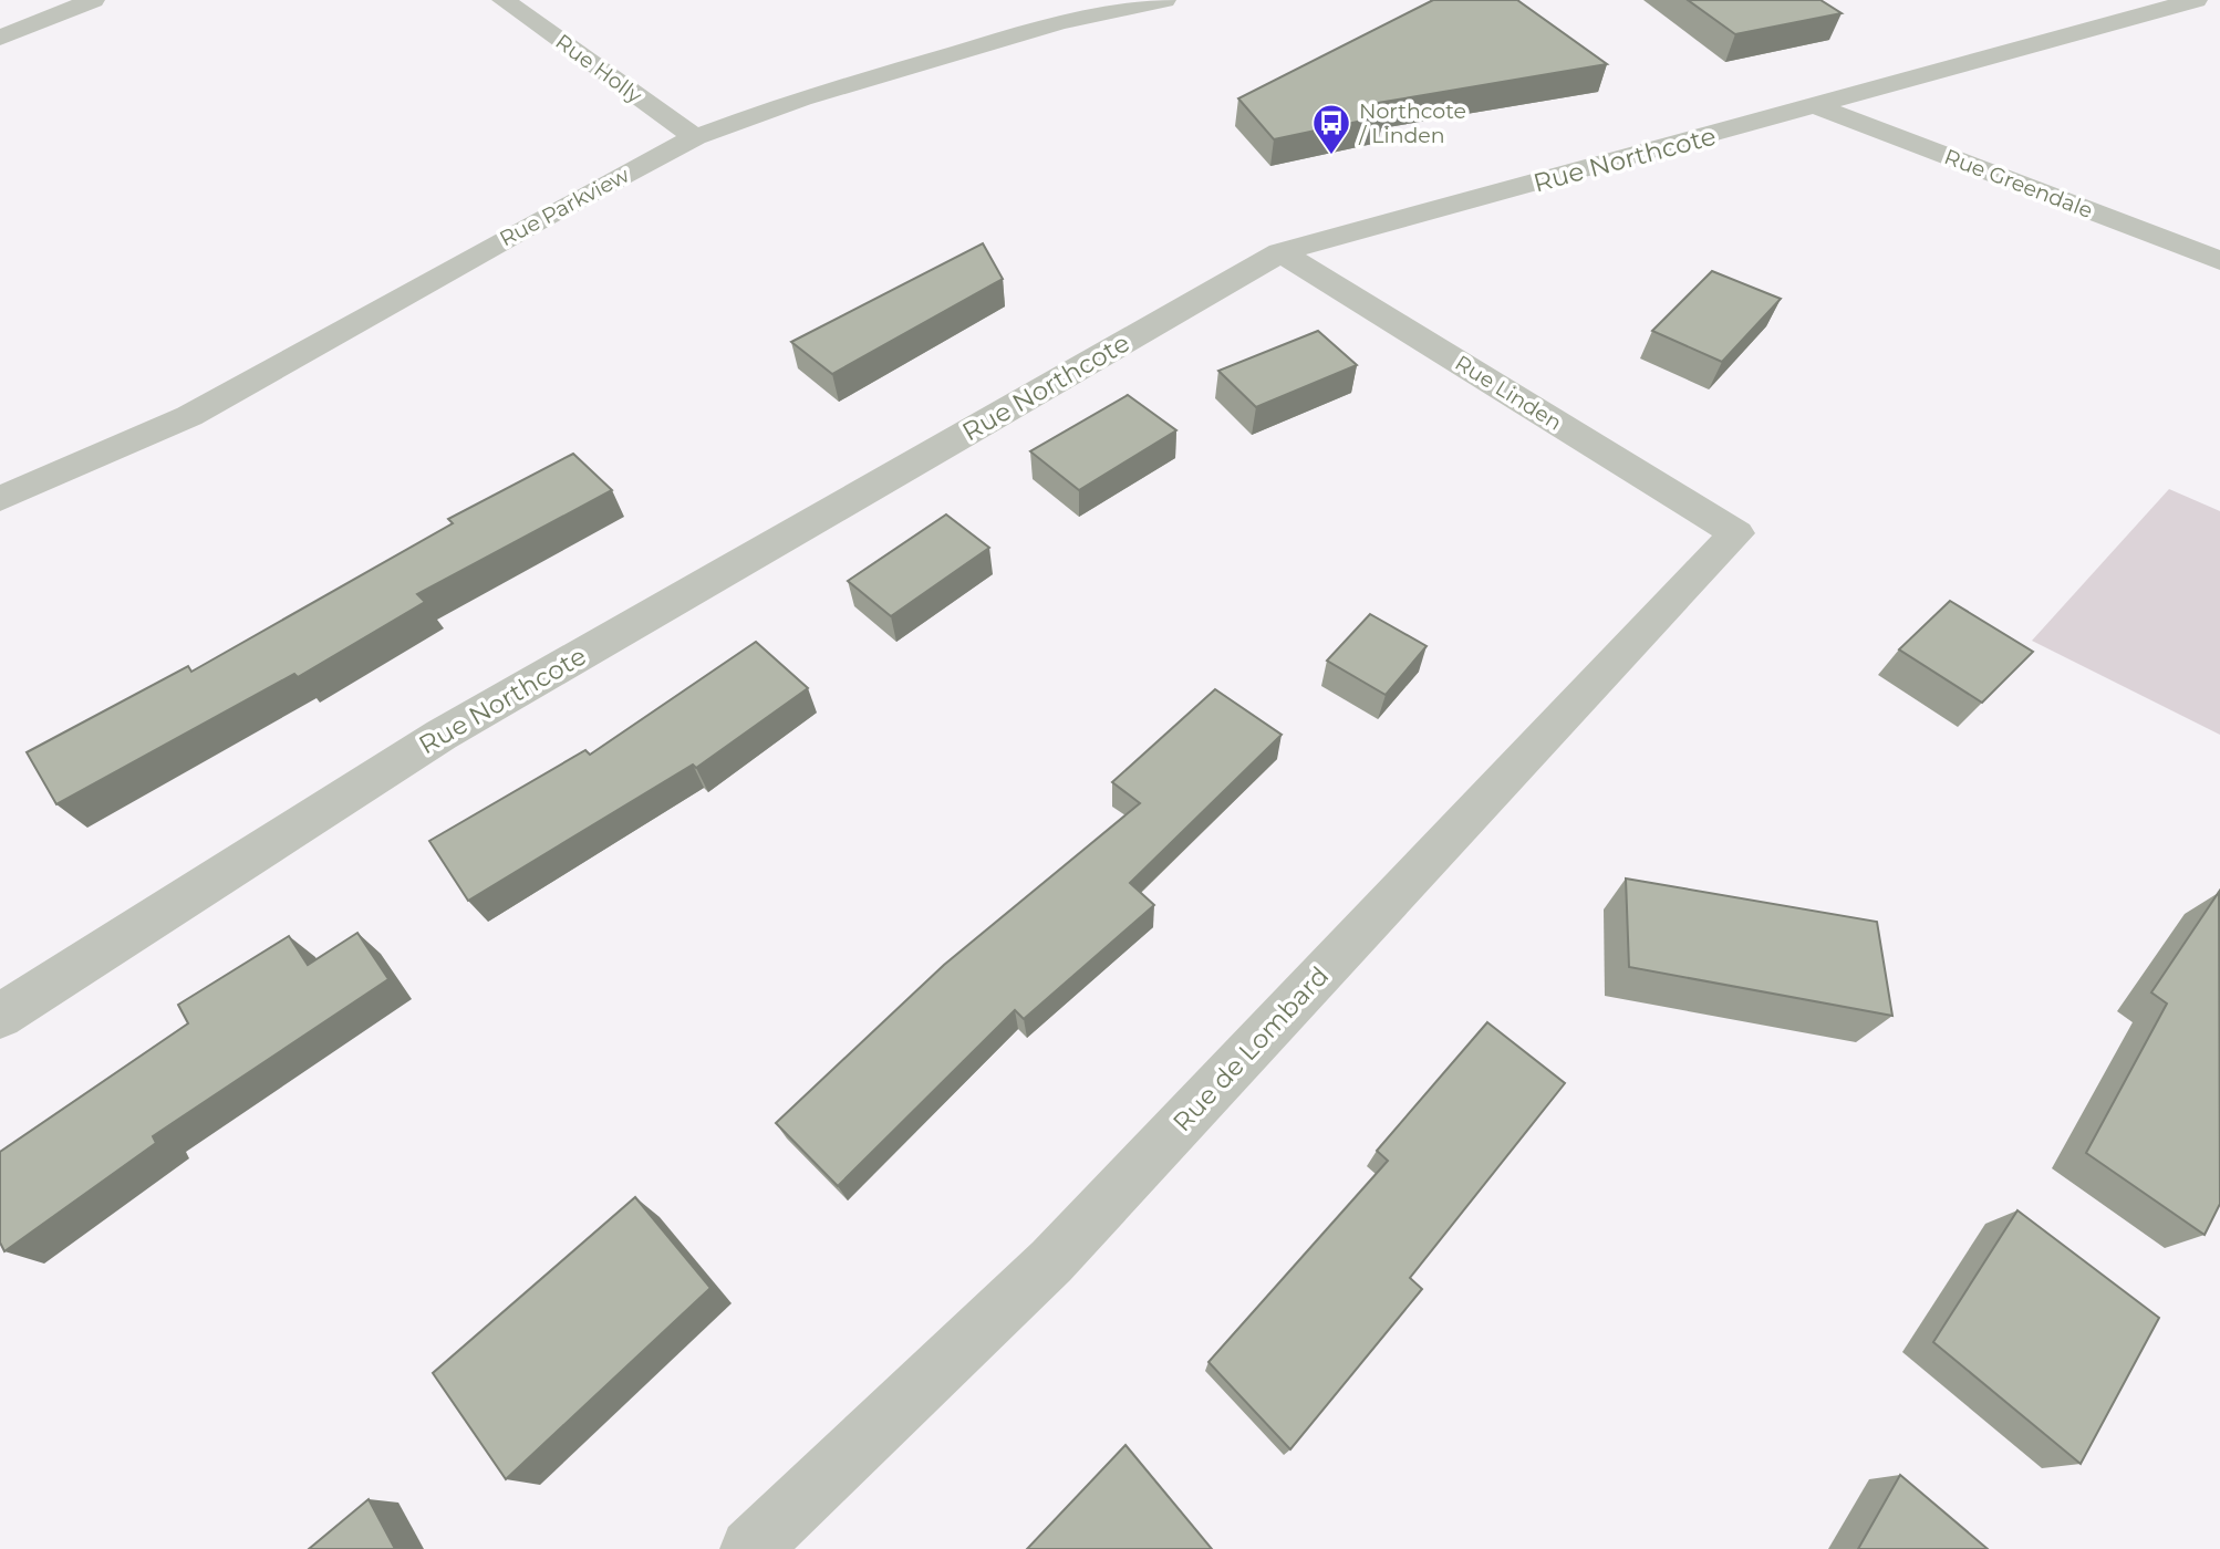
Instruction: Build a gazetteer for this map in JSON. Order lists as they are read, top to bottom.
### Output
{
  "streets": {
    "street": [
      "Rue Holly",
      "Rue Northcote",
      "Rue Greendale",
      "Rue Parkview",
      "Rue Linden",
      "Rue de Lombard"
    ]
  },
  "crossings": [
    ["Rue Holly", "Rue Parkview"],
    ["Rue Northcote", "Rue Greendale"],
    ["Rue Northcote", "Rue Linden"],
    ["Rue Linden", "Rue de Lombard"]
  ],
  "places": {
    "bus stop": ["Northcote / Linden"]
  }
}
